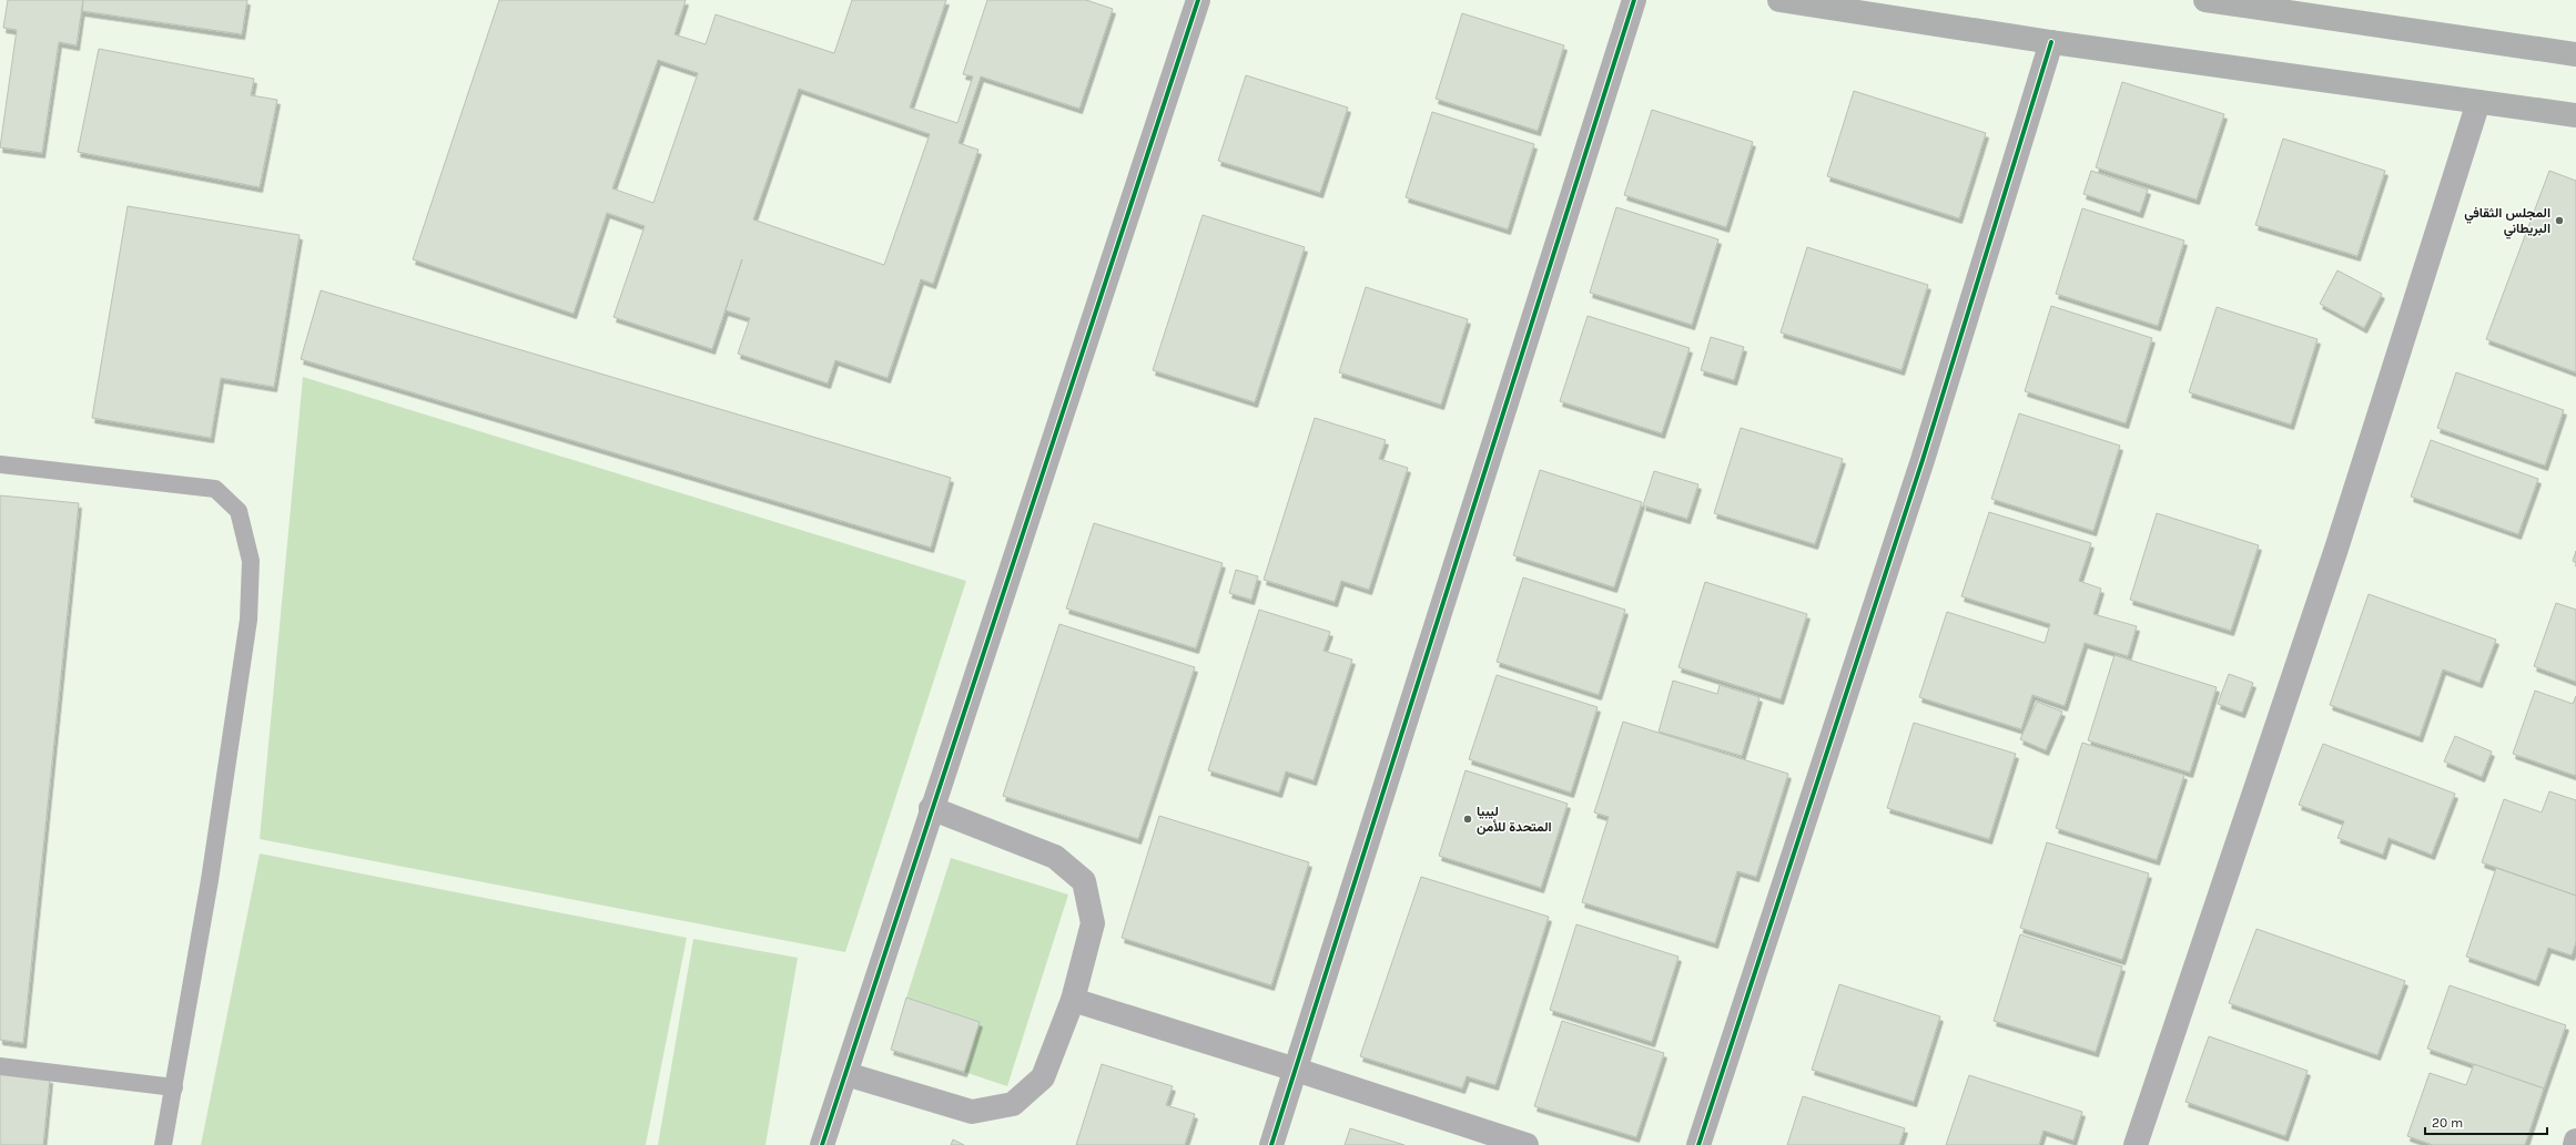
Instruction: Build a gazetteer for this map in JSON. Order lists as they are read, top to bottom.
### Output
{
  "places": ["المجلس الثقافي البريطاني", "ليبيا المتحدة للأمن"],
  "scale_bar": "20 m"
}
